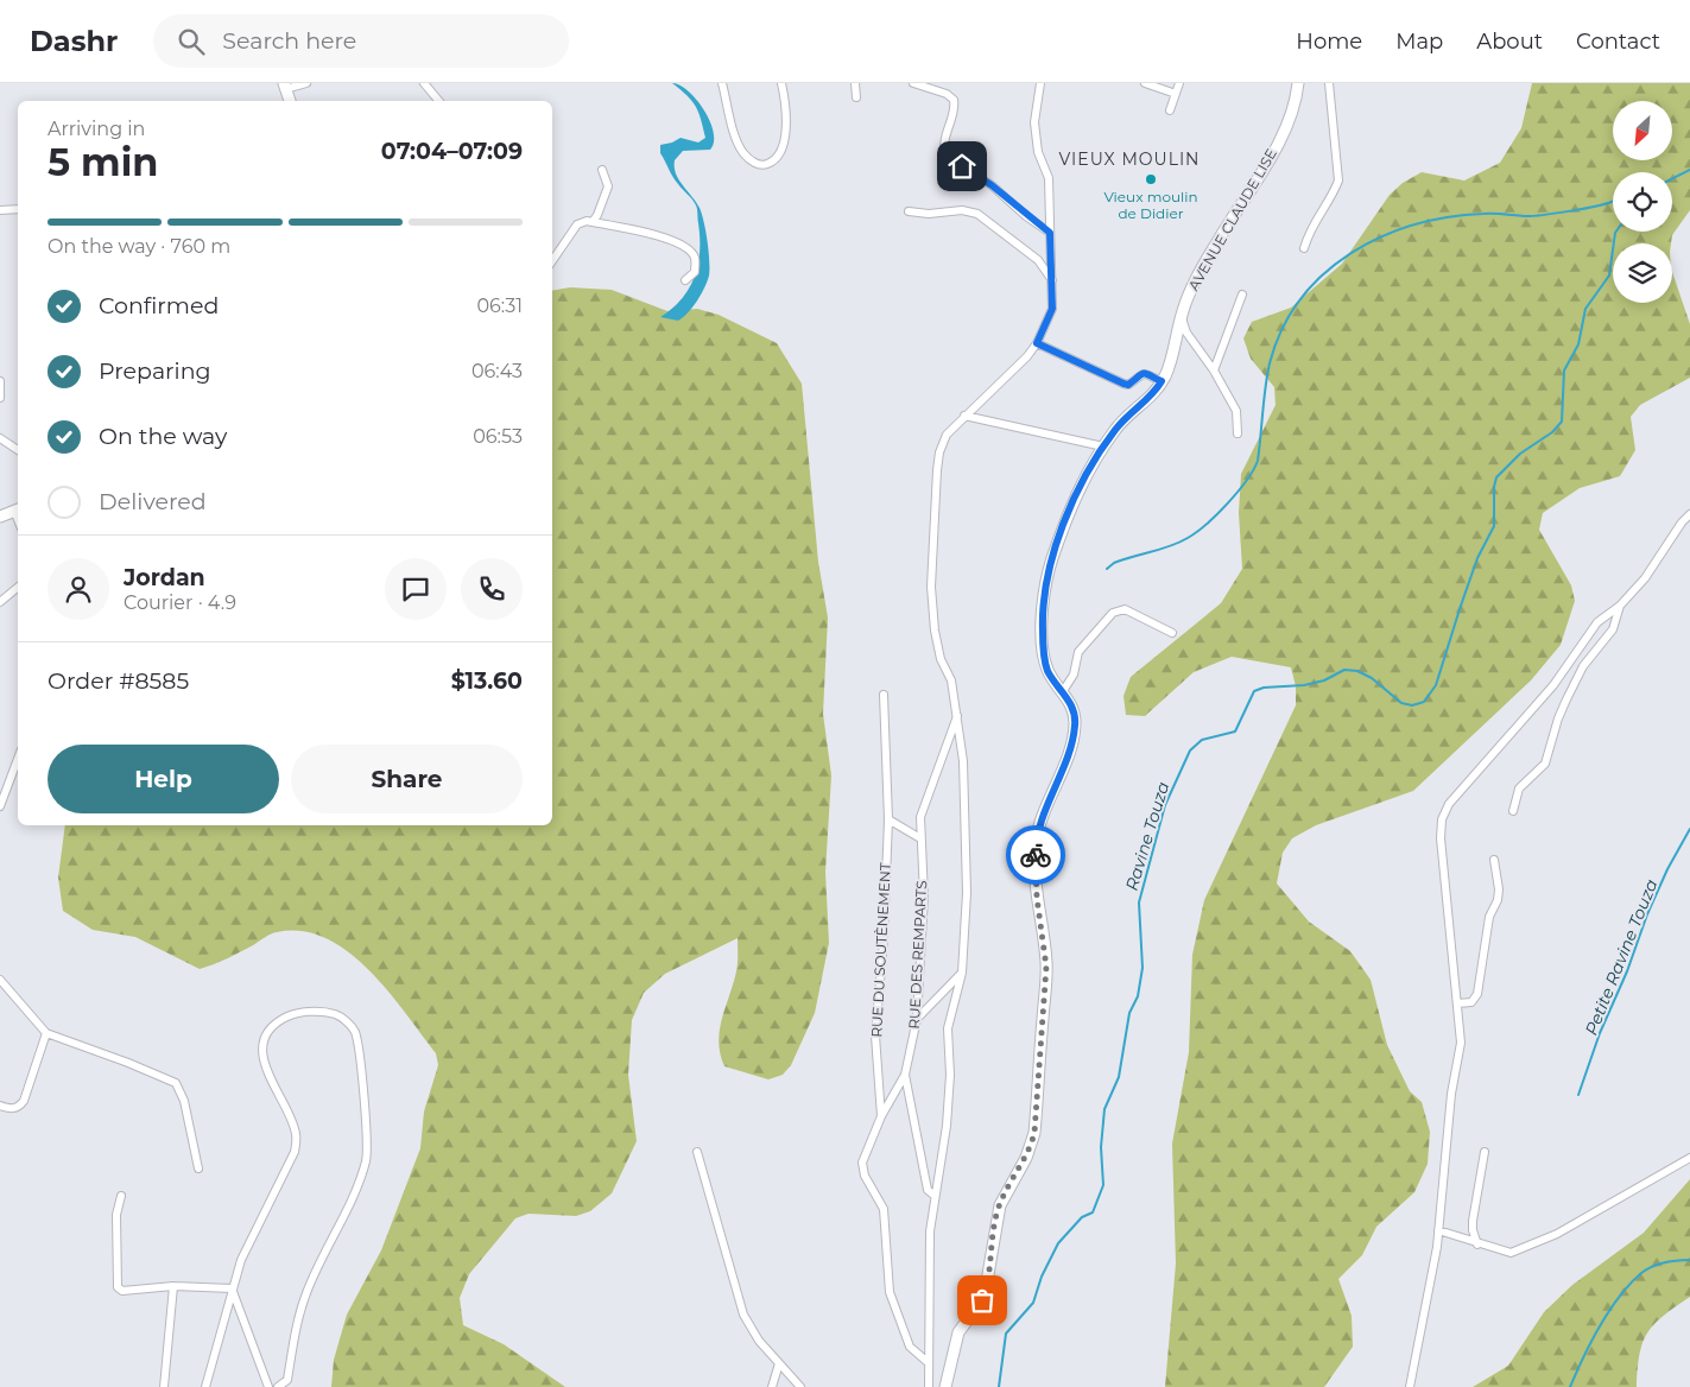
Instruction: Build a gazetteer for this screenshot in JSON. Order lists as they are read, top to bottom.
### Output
{
  "streets": {
    "street": ["AVENUE CLAUDE LISE", "RUE DU SOUTÈNEMENT", "RUE DES REMPARTS"]
  },
  "districts": ["VIEUX MOULIN"],
  "water": ["Ravine Touza", "Petite Ravine Touza"],
  "places": ["Vieux moulin de Didier"],
  "north": "bottom left",
  "page": {
    "header": "Dashr",
    "search": "Search here",
    "nav": [
      "Home",
      "Map",
      "About",
      "Contact"
    ],
    "heading": ["5 min", "Arriving in", "07:04–07:09"],
    "panel": [
      "Jordan",
      "Courier · 4.9",
      "Order #8585",
      "$13.60"
    ],
    "bar": "On the way · 760 m",
    "list": [
      ["Confirmed", "06:31"],
      ["Preparing", "06:43"],
      ["On the way", "06:53"],
      "Delivered"
    ],
    "buttons": ["Help", "Share"]
  }
}
